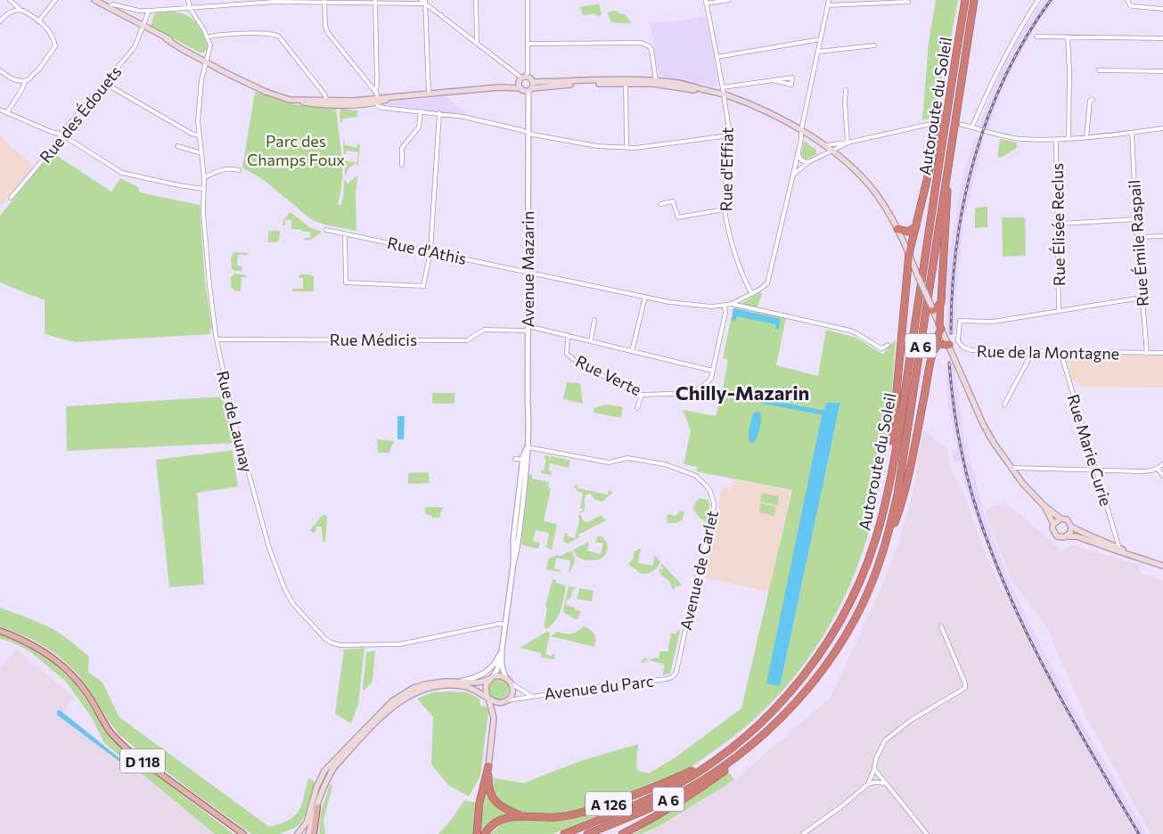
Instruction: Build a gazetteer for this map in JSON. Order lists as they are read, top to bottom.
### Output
{
  "streets": {
    "highway": ["Autoroute du Soleil", "A 6", "A 126"],
    "main road": ["D 118"],
    "street": [
      "Rue des Édouets",
      "Rue d'Effiat",
      "Rue Élisée Reclus",
      "Rue Émile Raspail",
      "Rue d'Athis",
      "Avenue Mazarin",
      "Rue Médicis",
      "Rue de la Montagne",
      "Rue Verte",
      "Rue de Launay",
      "Rue Marie Curie",
      "Avenue de Carlet",
      "Avenue du Parc"
    ]
  },
  "crossings": [
    ["Autoroute du Soleil", "A 126"],
    ["Rue d'Effiat", "Rue d'Athis"],
    ["Rue Élisée Reclus", "Rue de la Montagne"],
    ["Rue Émile Raspail", "Rue de la Montagne"],
    ["Rue d'Athis", "Avenue Mazarin"],
    ["Avenue Mazarin", "Rue Médicis"],
    ["Avenue Mazarin", "Rue de Launay"],
    ["Avenue Mazarin", "Avenue de Carlet"],
    ["Avenue Mazarin", "Avenue du Parc"],
    ["Rue Médicis", "Rue Verte"],
    ["Rue Médicis", "Rue de Launay"],
    ["Rue de la Montagne", "Rue Marie Curie"],
    ["Avenue de Carlet", "Avenue du Parc"]
  ],
  "districts": ["Chilly-Mazarin"],
  "parks": ["Parc des Champs Foux"]
}
